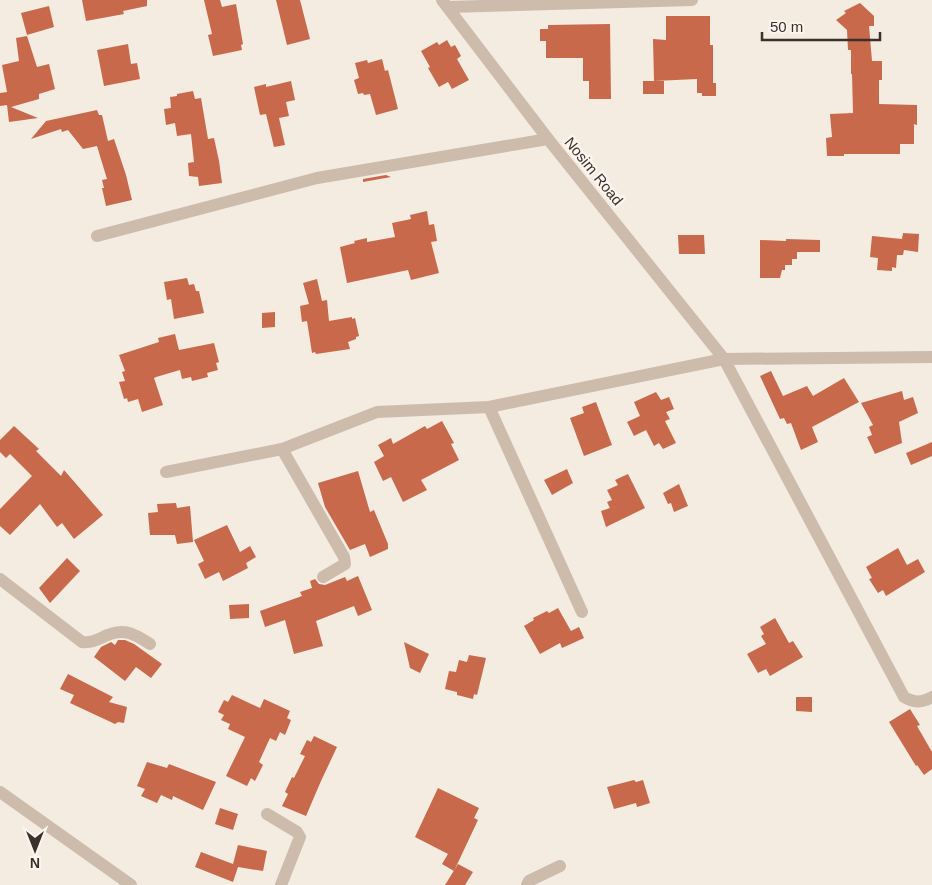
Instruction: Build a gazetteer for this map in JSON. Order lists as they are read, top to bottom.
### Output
{
  "streets": {
    "street": ["Nosim Road"]
  },
  "scale_bar": "50 m",
  "north": "bottom"
}
